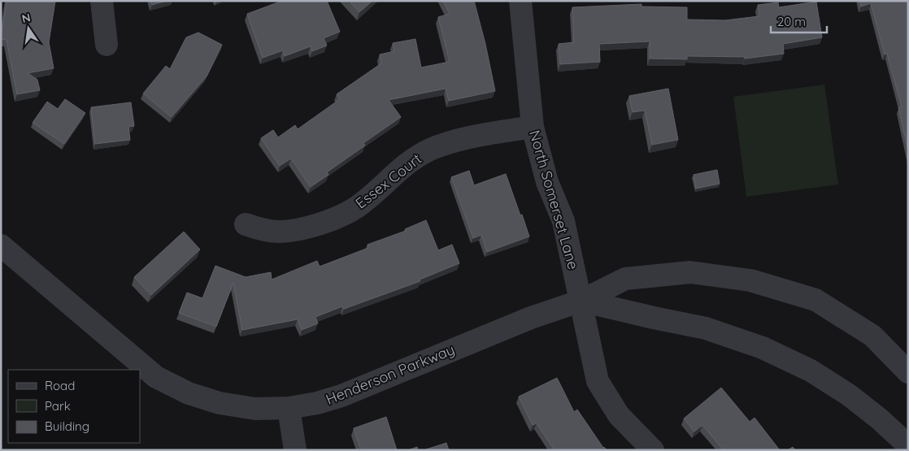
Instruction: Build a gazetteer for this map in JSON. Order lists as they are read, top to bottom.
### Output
{
  "streets": {
    "street": ["Essex Court", "North Somerset Lane", "Henderson Parkway"]
  },
  "crossings": [
    ["Essex Court", "North Somerset Lane"],
    ["North Somerset Lane", "Henderson Parkway"]
  ],
  "legend": ["Road", "Park", "Building"],
  "scale_bar": "20 m",
  "north": "top"
}
